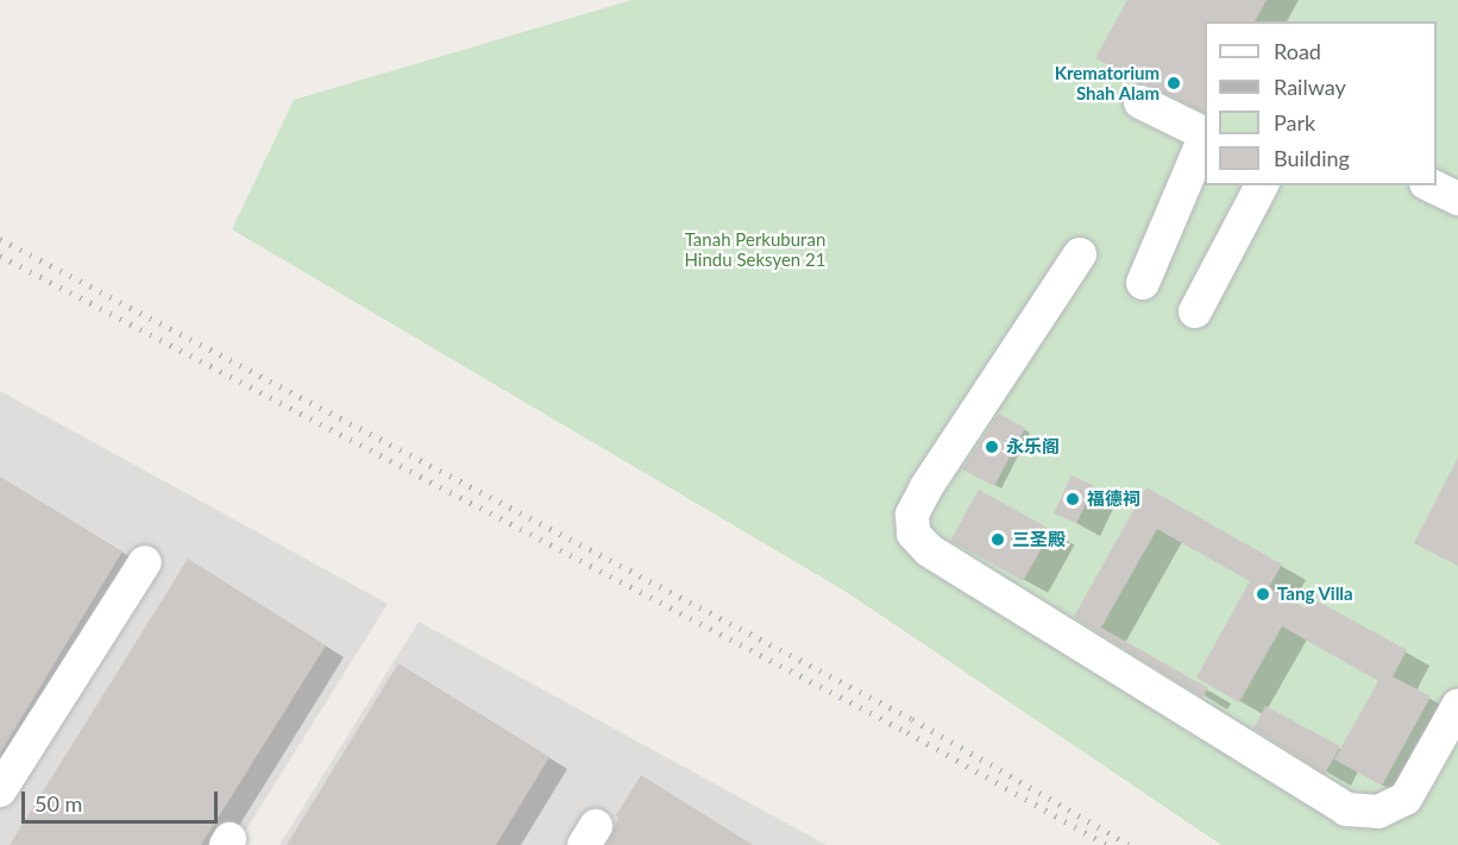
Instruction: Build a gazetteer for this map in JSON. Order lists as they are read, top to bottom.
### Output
{
  "parks": ["Tanah Perkuburan Hindu Seksyen 21"],
  "places": [
    "Krematorium Shah Alam",
    "永乐阁",
    "福德祠",
    "三圣殿",
    "Tang Villa"
  ],
  "legend": [
    "Road",
    "Railway",
    "Park",
    "Building"
  ],
  "scale_bar": "50 m"
}
